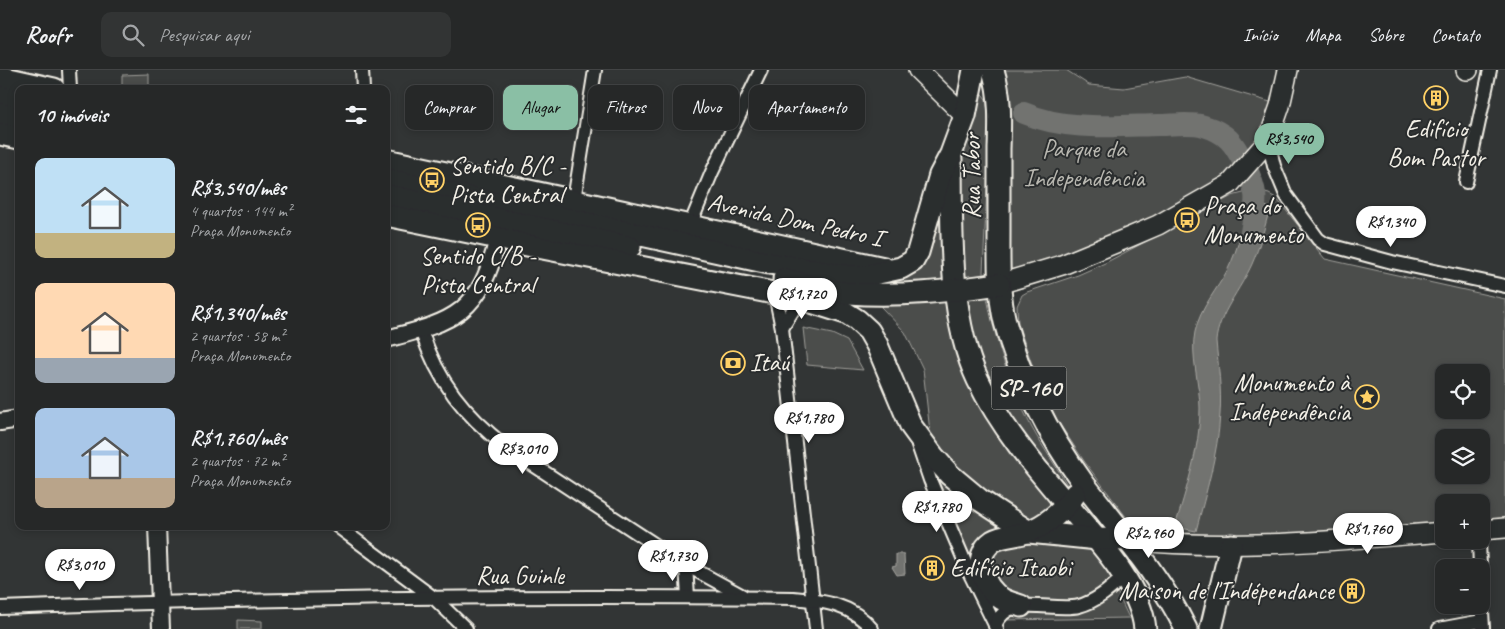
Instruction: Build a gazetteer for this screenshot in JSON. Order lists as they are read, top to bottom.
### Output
{
  "streets": {
    "main road": ["Rua Tabor", "Avenida Dom Pedro I", "SP-160"],
    "street": ["Rua Guinle"]
  },
  "crossings": [
    ["Rua Tabor", "Avenida Dom Pedro I"],
    ["Rua Tabor", "SP-160"],
    ["Avenida Dom Pedro I", "SP-160"]
  ],
  "parks": ["Parque da Independência"],
  "places": {
    "building": ["Edifício Bom Pastor", "Edifício Itaobi", "Maison de l'Indépendance"],
    "bus stop": ["Sentido B/C - Pista Central", "Praça do Monumento", "Sentido C/B - Pista Central"],
    "bank": ["Itaú"],
    "place": ["Monumento à Independência"]
  },
  "page": {
    "header": "Roofr",
    "search": "Pesquisar aqui",
    "nav": [
      "Início",
      "Mapa",
      "Sobre",
      "Contato"
    ],
    "chip": [
      "Comprar",
      "Alugar",
      "Filtros",
      "Novo",
      "Apartamento"
    ],
    "heading": "10 imóveis",
    "price": [
      "R$3,540",
      "R$1,340",
      "R$1,720",
      "R$1,780",
      "R$3,010",
      "R$1,780",
      "R$1,760",
      "R$2,960",
      "R$1,730",
      "R$3,010"
    ],
    "list": [
      {
        "name": "R$3,540/mês",
        "note": "4 quartos · 144 m² · Praça Monumento"
      },
      {
        "name": "R$1,340/mês",
        "note": "2 quartos · 58 m² · Praça Monumento"
      },
      {
        "name": "R$1,760/mês",
        "note": "2 quartos · 72 m² · Praça Monumento"
      }
    ],
    "map_buttons": ["+", "−"]
  }
}
